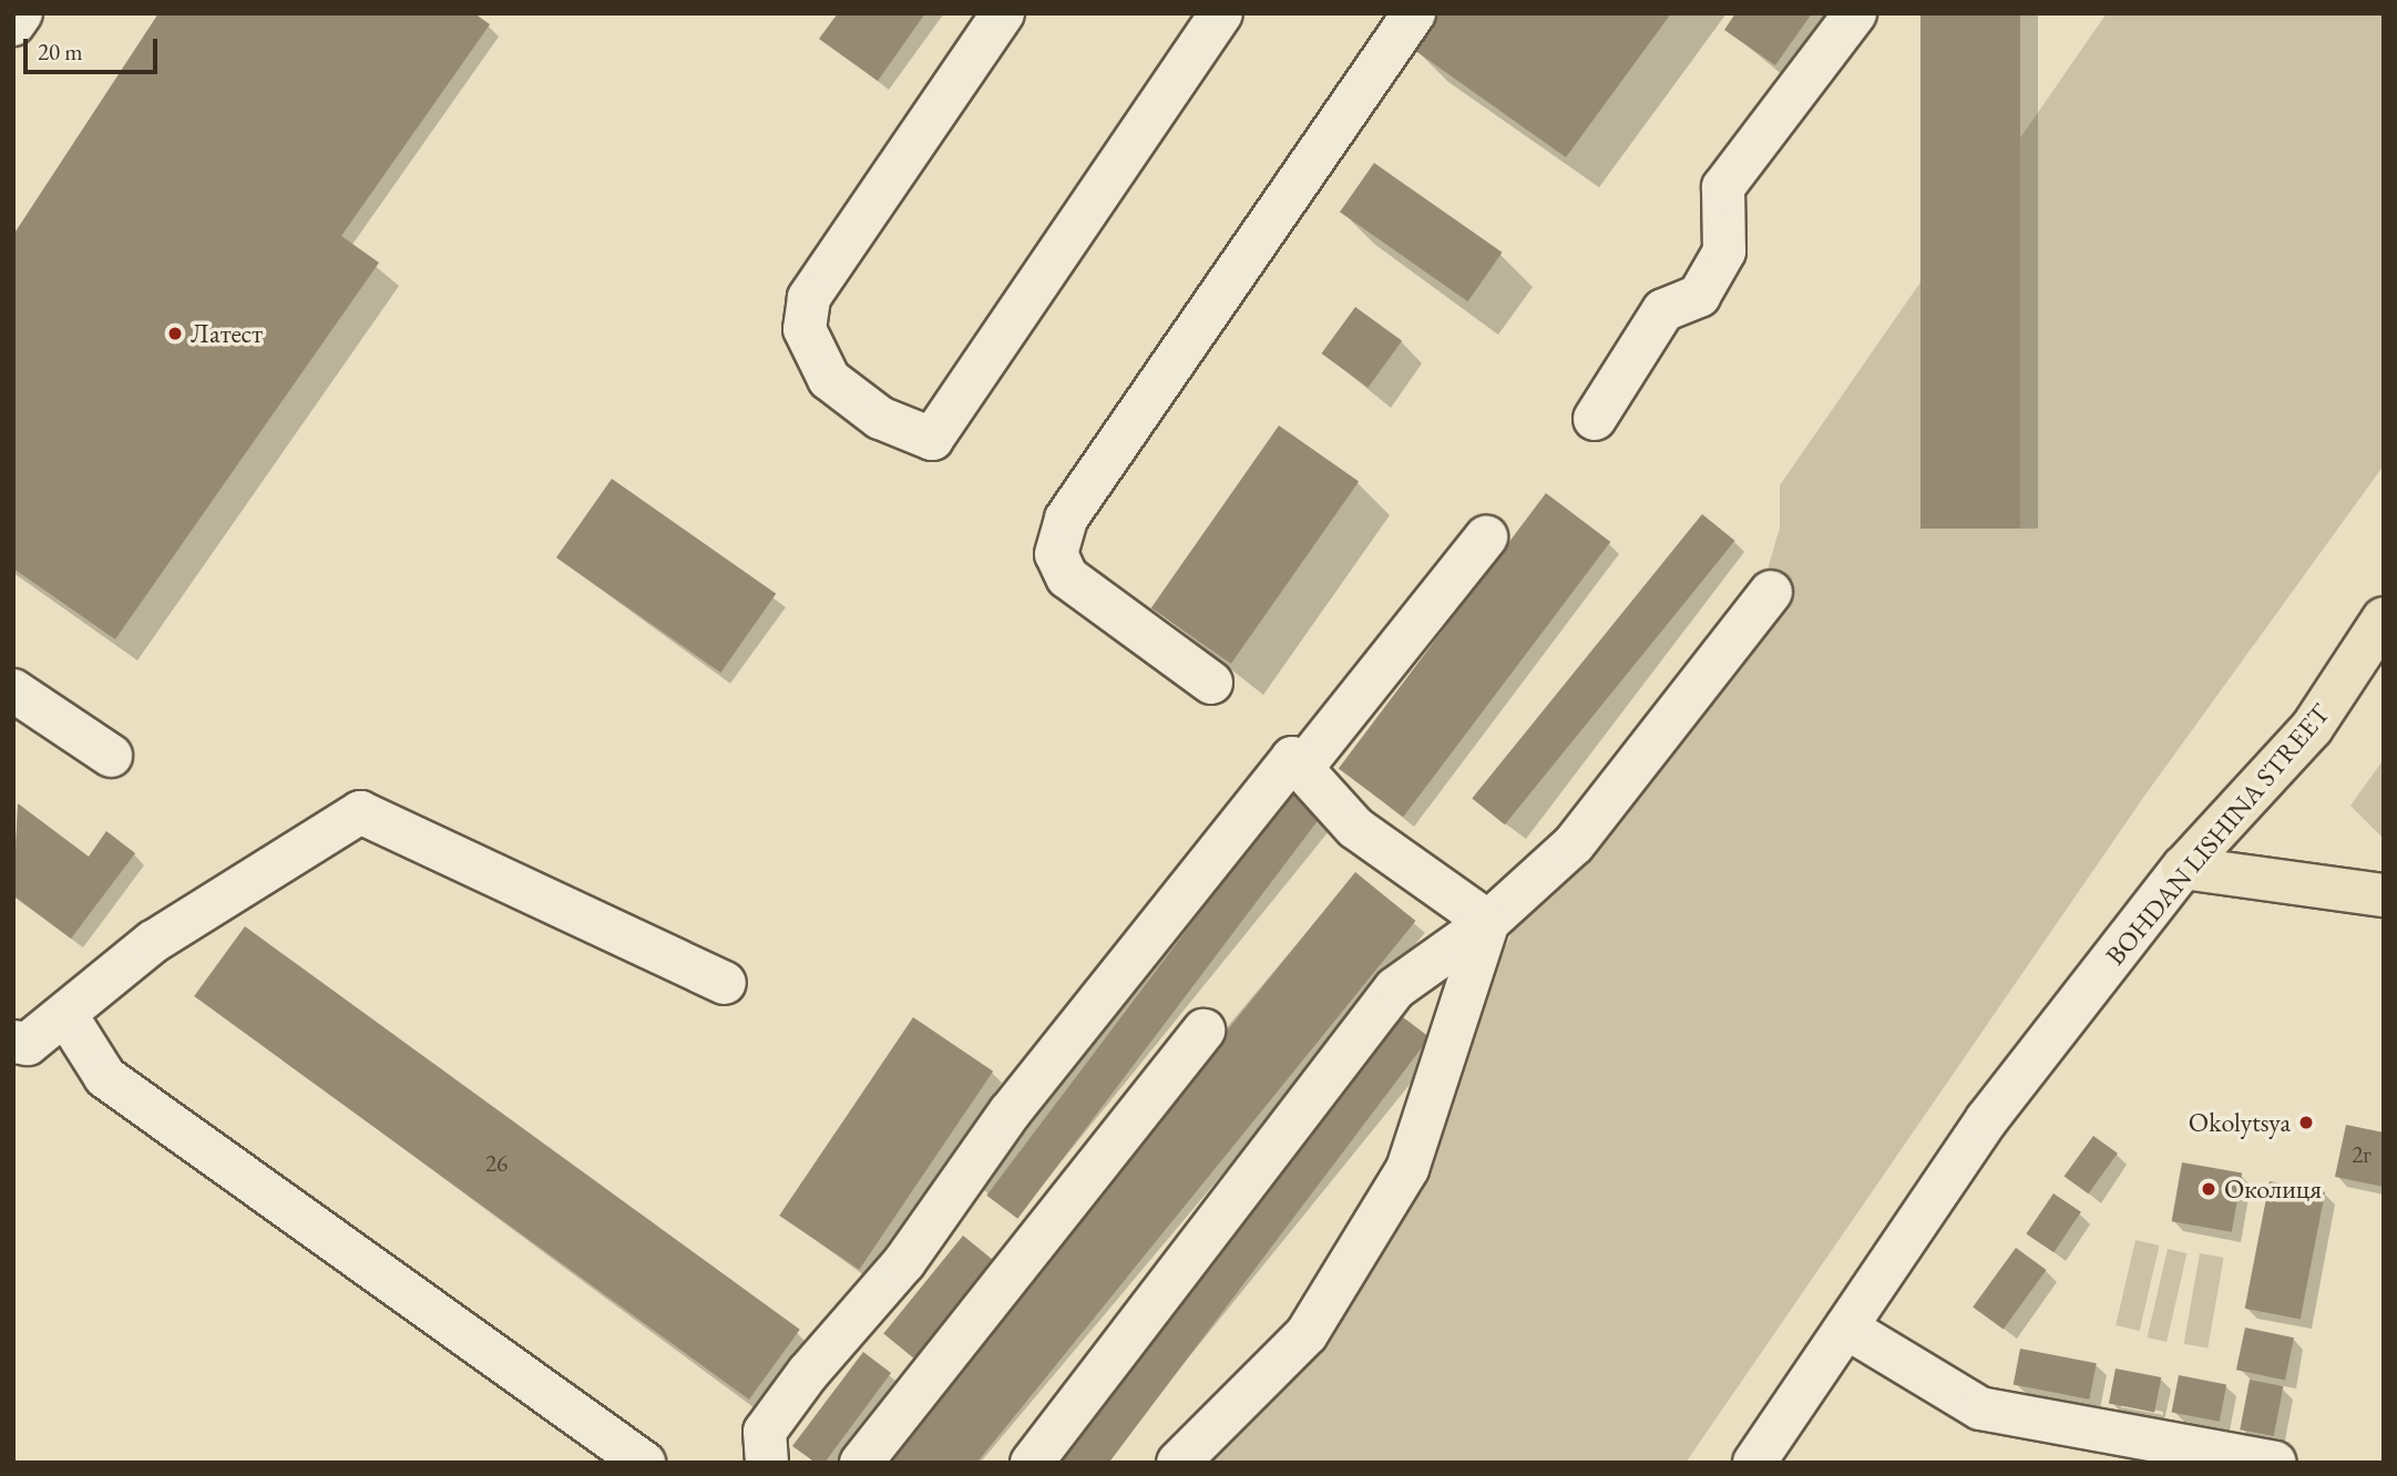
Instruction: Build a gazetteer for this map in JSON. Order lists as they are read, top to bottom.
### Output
{
  "streets": {
    "main road": ["BOHDAN LISHINA STREET"]
  },
  "places": ["Латест", "Okolytsya", "Околиця"],
  "house_numbers": ["2г", "26"],
  "scale_bar": "20 m"
}
